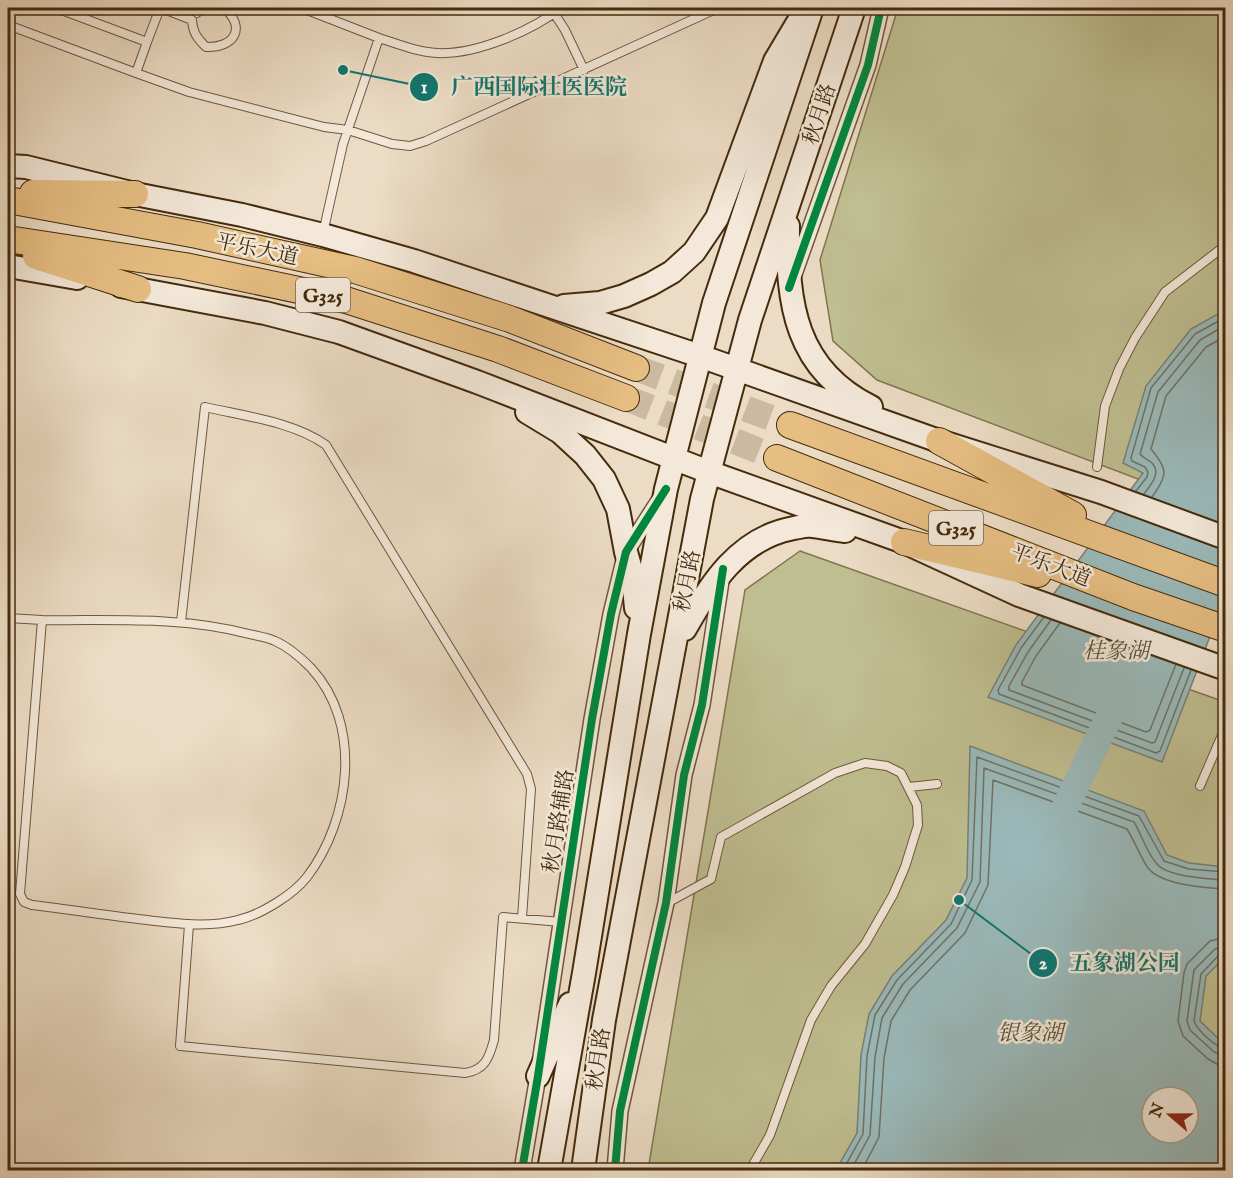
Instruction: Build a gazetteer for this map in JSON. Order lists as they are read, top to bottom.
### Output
{
  "streets": {
    "highway": ["平乐大道", "G325"],
    "main road": ["秋月路"],
    "street": ["秋月路辅路"]
  },
  "crossings": [
    ["秋月路", "秋月路辅路"]
  ],
  "water": ["桂象湖", "银象湖"],
  "places": ["广西国际壮医医院", "五象湖公园"],
  "north": "left"
}
